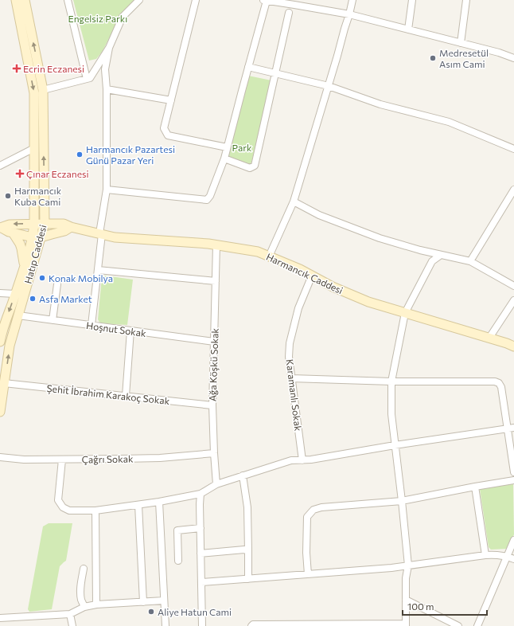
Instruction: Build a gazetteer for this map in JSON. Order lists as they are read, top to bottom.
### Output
{
  "streets": {
    "main road": ["Hatıp Caddesi", "Harmancık Caddesi"],
    "street": [
      "Hoşnut Sokak",
      "Ağa Köşkü Sokak",
      "Şehit İbrahim Karakoç Sokak",
      "Karamanlı Sokak",
      "Çağrı Sokak"
    ]
  },
  "crossings": [
    ["Hatıp Caddesi", "Harmancık Caddesi"],
    ["Hatıp Caddesi", "Hoşnut Sokak"],
    ["Hatıp Caddesi", "Şehit İbrahim Karakoç Sokak"],
    ["Harmancık Caddesi", "Ağa Köşkü Sokak"],
    ["Harmancık Caddesi", "Karamanlı Sokak"],
    ["Hoşnut Sokak", "Ağa Köşkü Sokak"],
    ["Ağa Köşkü Sokak", "Şehit İbrahim Karakoç Sokak"],
    ["Ağa Köşkü Sokak", "Çağrı Sokak"]
  ],
  "parks": ["Engelsiz Parkı", "Park"],
  "places": {
    "other": [
      "Medresetül Asım Cami",
      "Harmancık Pazartesi Günü Pazar Yeri",
      "Harmancık Kuba Cami",
      "Konak Mobilya",
      "Asfa Market",
      "Aliye Hatun Cami"
    ],
    "health": ["Ecrin Eczanesi", "Çınar Eczanesi"]
  },
  "scale_bar": "100 m"
}
